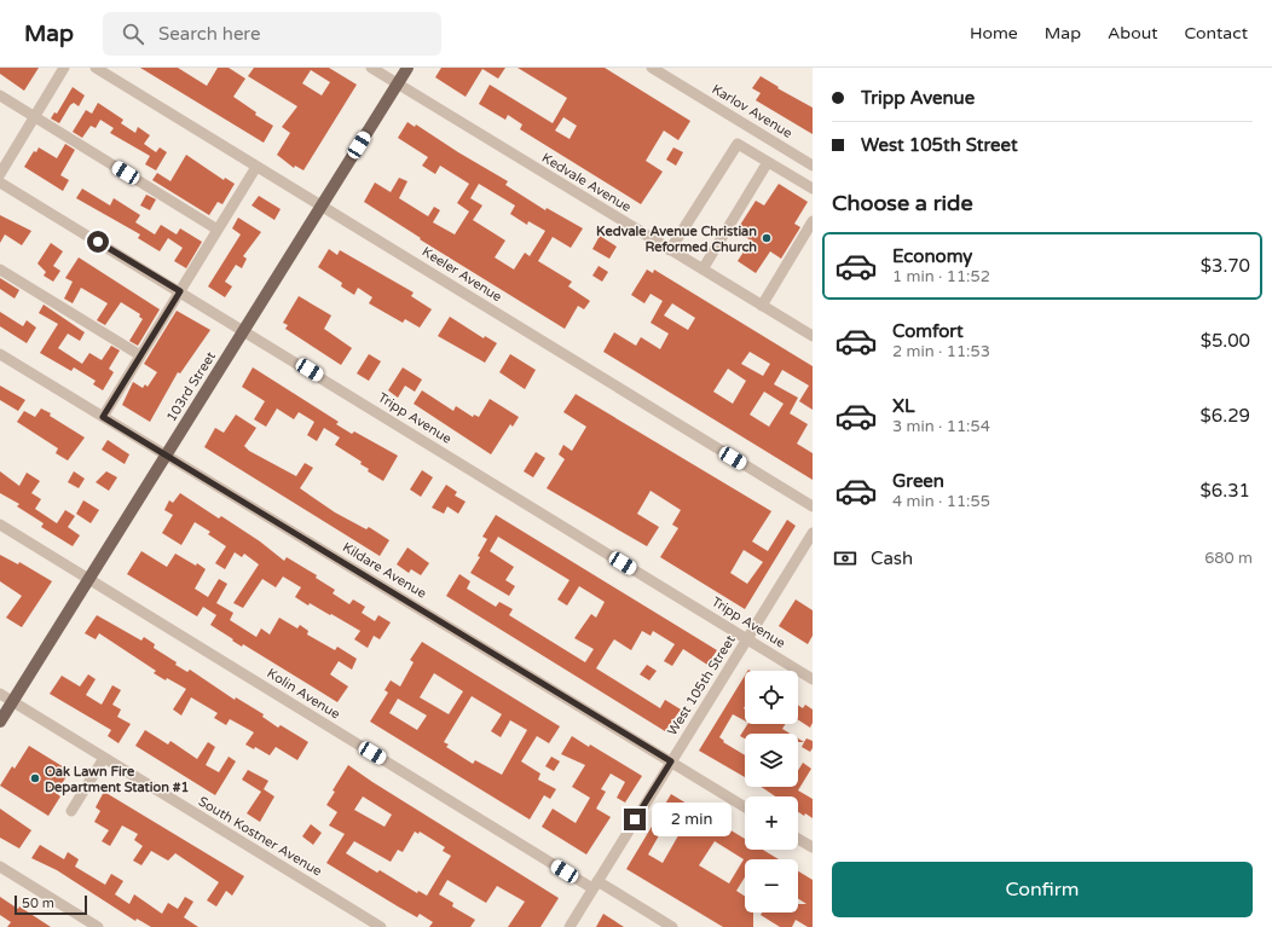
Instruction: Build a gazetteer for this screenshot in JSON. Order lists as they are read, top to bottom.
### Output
{
  "streets": {
    "main road": ["103rd Street"],
    "street": [
      "Karlov Avenue",
      "Kedvale Avenue",
      "Keeler Avenue",
      "Tripp Avenue",
      "Kildare Avenue",
      "West 105th Street",
      "Kolin Avenue",
      "South Kostner Avenue"
    ]
  },
  "crossings": [
    ["Kedvale Avenue", "103rd Street"],
    ["Keeler Avenue", "103rd Street"],
    ["103rd Street", "Tripp Avenue"],
    ["103rd Street", "Kildare Avenue"],
    ["103rd Street", "Kolin Avenue"],
    ["103rd Street", "South Kostner Avenue"],
    ["Tripp Avenue", "West 105th Street"],
    ["Kildare Avenue", "West 105th Street"],
    ["West 105th Street", "Kolin Avenue"]
  ],
  "places": ["Kedvale Avenue Christian Reformed Church", "Oak Lawn Fire Department Station #1"],
  "scale_bar": "50 m",
  "page": {
    "header": "Map",
    "search": "Search here",
    "nav": [
      "Home",
      "Map",
      "About",
      "Contact"
    ],
    "banner": ["Tripp Avenue", "West 105th Street"],
    "heading": "Choose a ride",
    "list": [
      {
        "name": "Economy",
        "note": "1 min · 11:52",
        "value": "$3.70"
      },
      {
        "name": "Comfort",
        "note": "2 min · 11:53",
        "value": "$5.00"
      },
      {
        "name": "XL",
        "note": "3 min · 11:54",
        "value": "$6.29"
      },
      {
        "name": "Green",
        "note": "4 min · 11:55",
        "value": "$6.31"
      }
    ],
    "pay": ["Cash", "680 m"],
    "map_buttons": ["+", "−"],
    "bubble": "2 min",
    "buttons": "Confirm",
    "scale": "50 m"
  }
}
